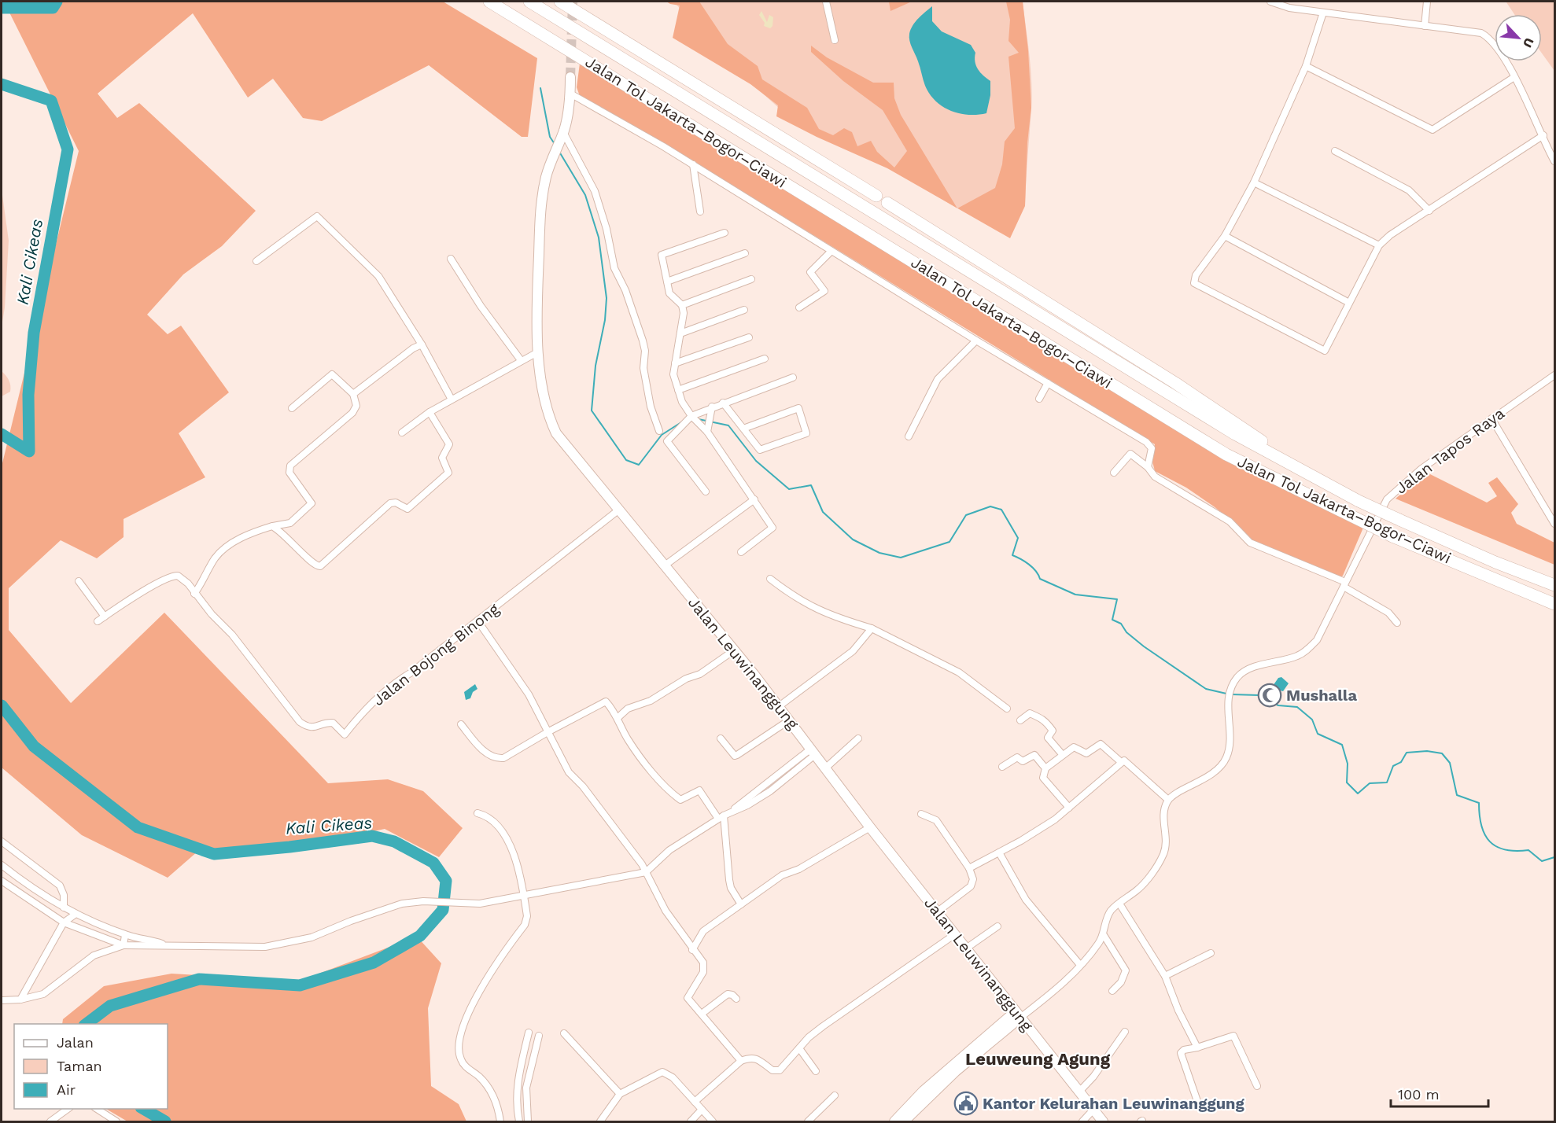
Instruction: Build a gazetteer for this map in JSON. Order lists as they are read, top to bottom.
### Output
{
  "streets": {
    "highway": ["Jalan Tol Jakarta–Bogor–Ciawi"],
    "main road": ["Jalan Leuwinanggung"],
    "street": ["Jalan Tapos Raya", "Jalan Bojong Binong"]
  },
  "crossings": [
    ["Jalan Bojong Binong", "Jalan Leuwinanggung"]
  ],
  "districts": ["Leuweung Agung"],
  "water": ["Kali Cikeas"],
  "places": {
    "mosque": ["Mushalla"],
    "public building": ["Kantor Kelurahan Leuwinanggung"]
  },
  "legend": ["Jalan", "Taman", "Air"],
  "scale_bar": "100 m",
  "north": "bottom right"
}
